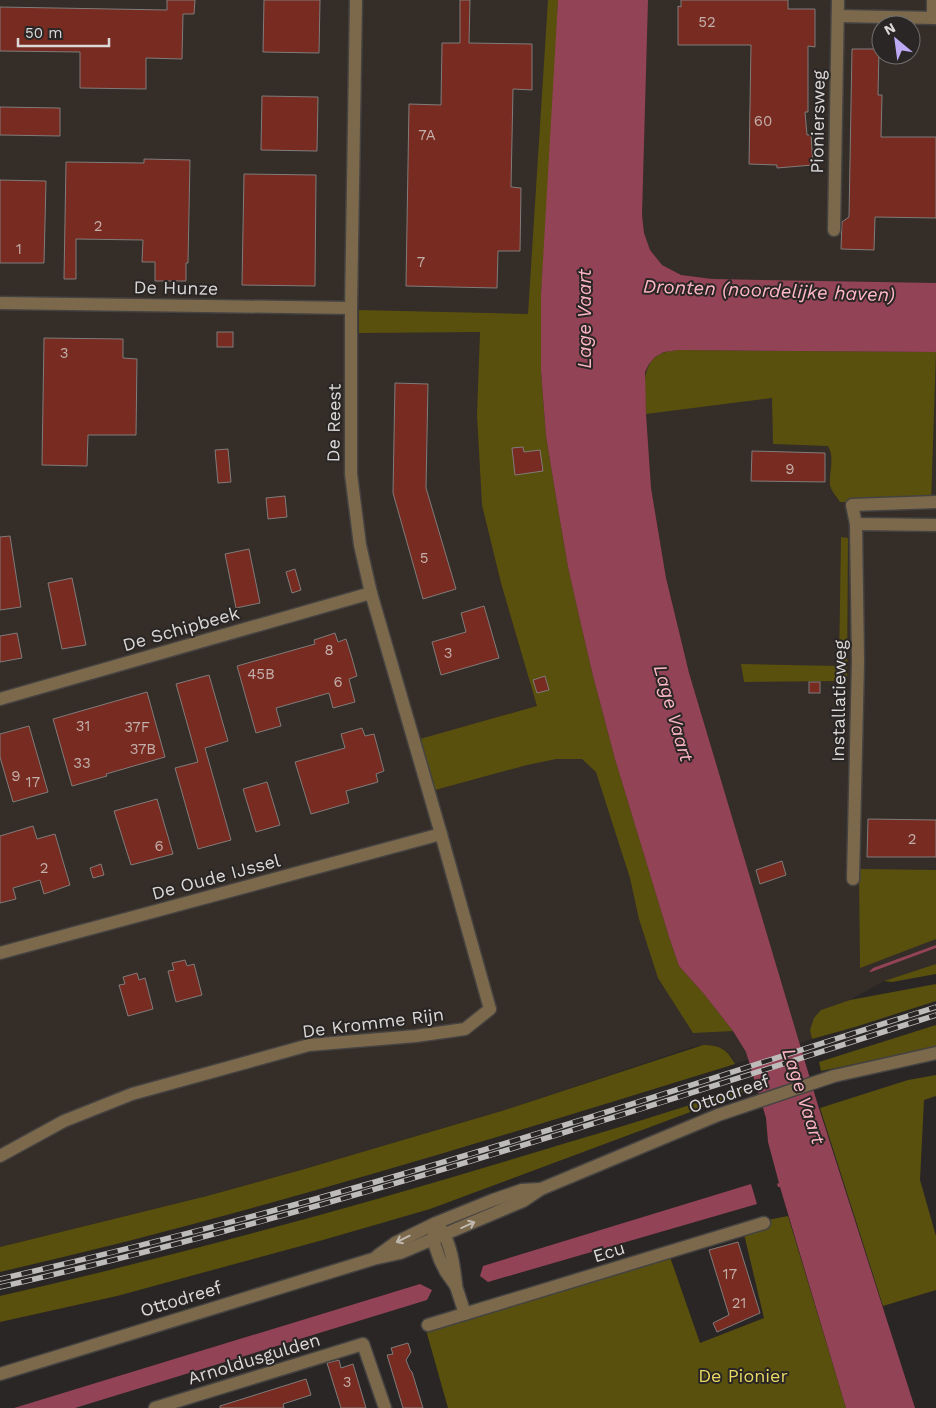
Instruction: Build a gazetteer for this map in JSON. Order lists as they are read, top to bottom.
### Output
{
  "streets": {
    "street": [
      "Pioniersweg",
      "De Hunze",
      "De Reest",
      "De Schipbeek",
      "Installatieweg",
      "De Oude IJssel",
      "De Kromme Rijn",
      "Ottodreef",
      "Ecu",
      "Arnoldusgulden"
    ]
  },
  "crossings": [
    ["De Hunze", "De Reest"],
    ["De Reest", "De Schipbeek"],
    ["De Reest", "De Oude IJssel"],
    ["De Reest", "De Kromme Rijn"],
    ["De Oude IJssel", "De Kromme Rijn"]
  ],
  "water": ["Dronten (noordelijke haven)", "Lage Vaart"],
  "parks": ["De Pionier"],
  "house_numbers": [
    "52",
    "60",
    "7A",
    "2",
    "1",
    "7",
    "3",
    "9",
    "5",
    "8",
    "3",
    "45B",
    "6",
    "31",
    "37F",
    "37B",
    "33",
    "9",
    "17",
    "2",
    "6",
    "2",
    "17",
    "21",
    "3"
  ],
  "scale_bar": "50 m",
  "north": "top left"
}
